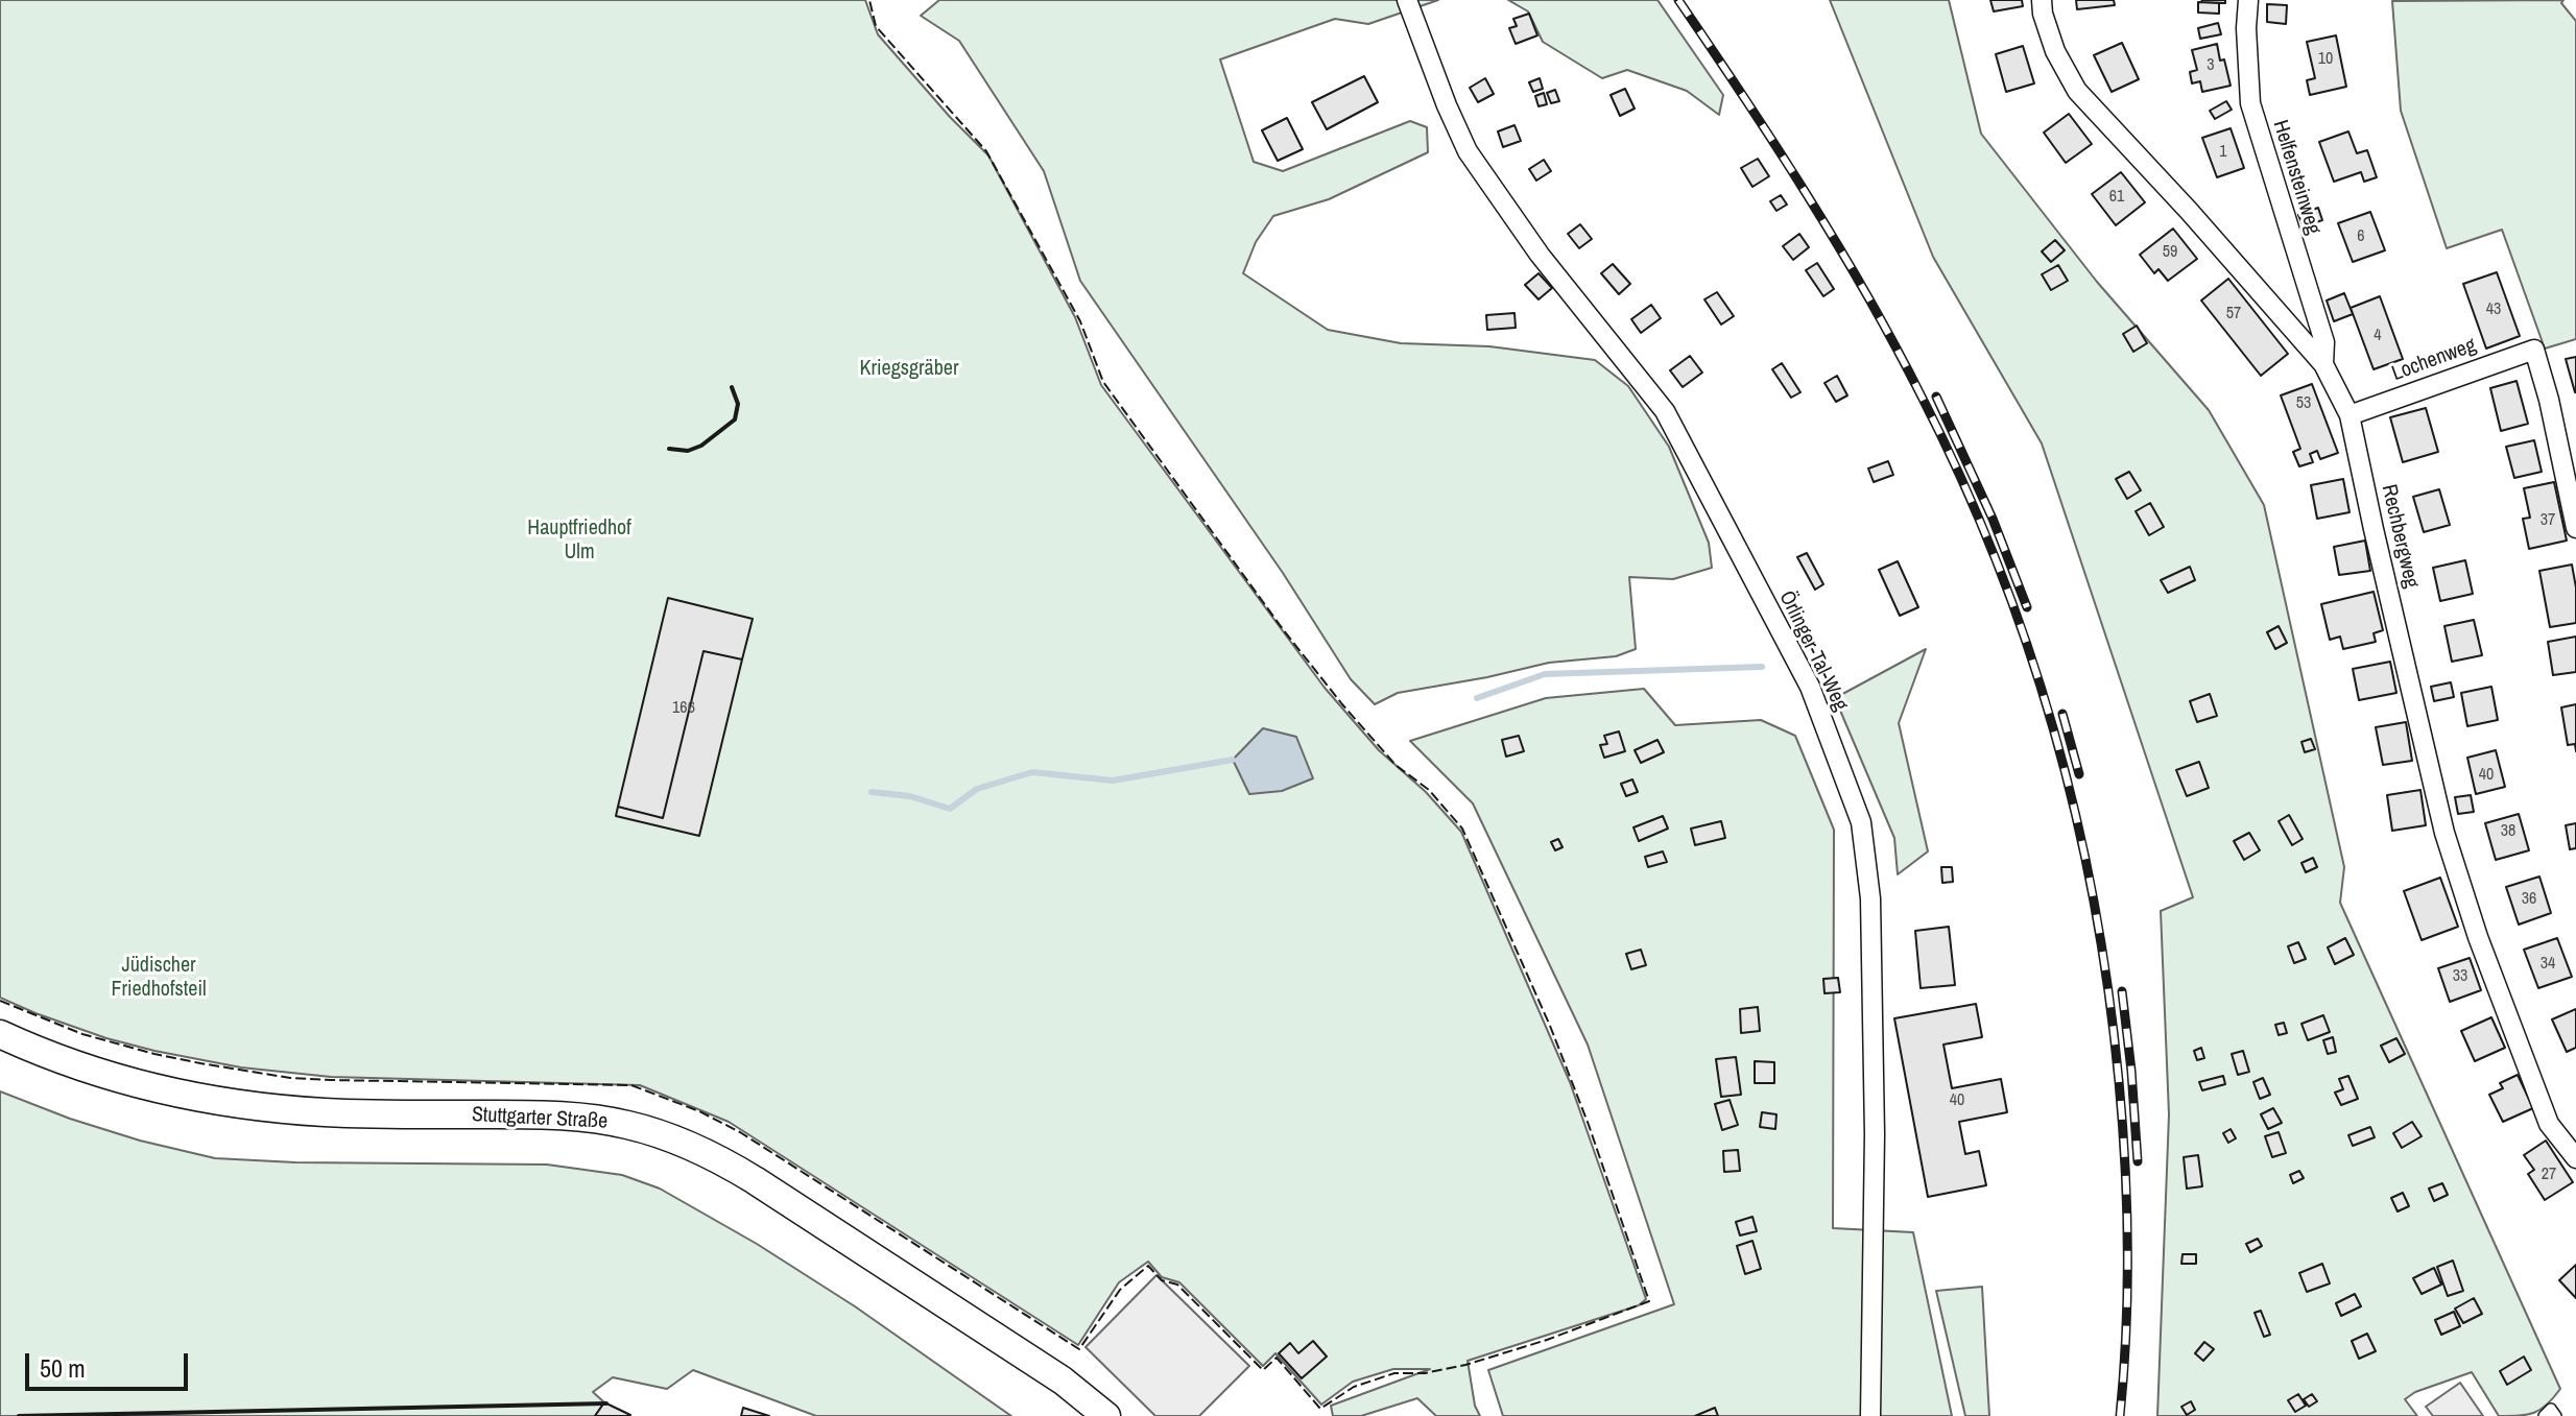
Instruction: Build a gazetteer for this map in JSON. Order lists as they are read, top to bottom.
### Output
{
  "streets": {
    "main road": ["Stuttgarter Straße"],
    "street": [
      "Helfensteinweg",
      "Lochenweg",
      "Rechbergweg",
      "Örlinger-Tal-Weg"
    ]
  },
  "crossings": [
    ["Helfensteinweg", "Rechbergweg"],
    ["Lochenweg", "Rechbergweg"]
  ],
  "parks": ["Kriegsgräber", "Hauptfriedhof Ulm", "Jüdischer Friedhofsteil"],
  "house_numbers": [
    "10",
    "3",
    "1",
    "61",
    "6",
    "59",
    "43",
    "57",
    "4",
    "53",
    "37",
    "166",
    "40",
    "38",
    "36",
    "34",
    "33",
    "40",
    "27"
  ],
  "scale_bar": "50 m"
}
